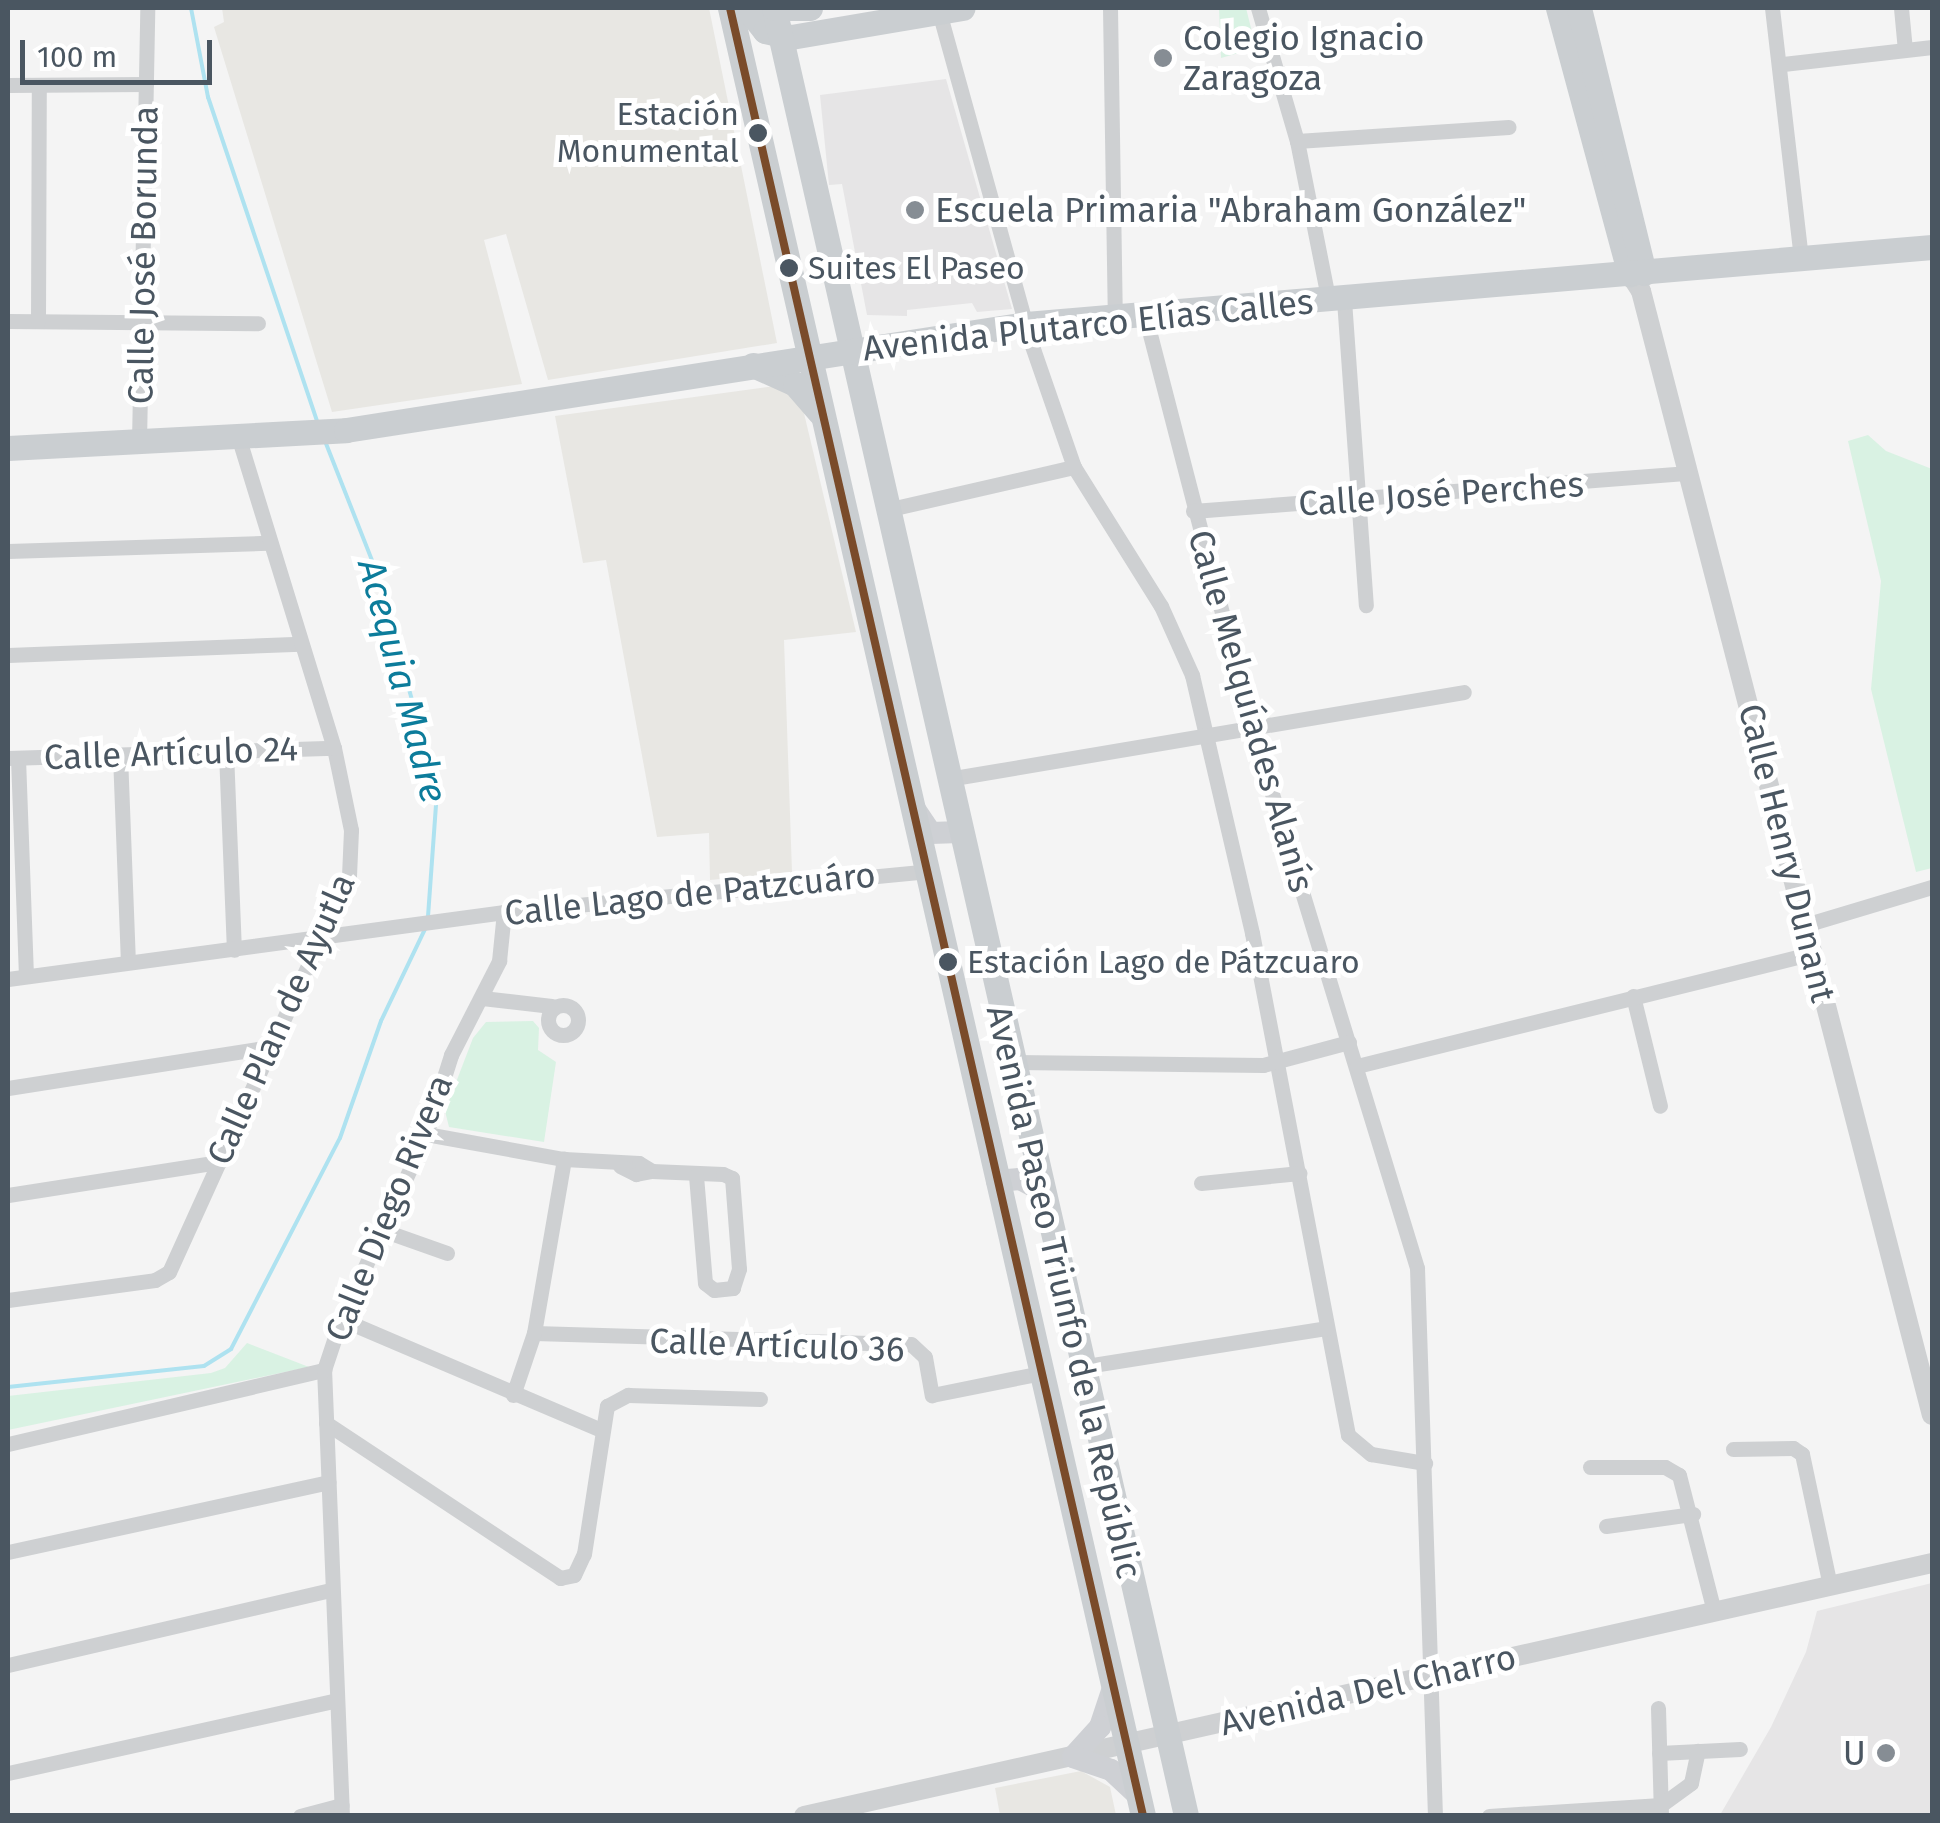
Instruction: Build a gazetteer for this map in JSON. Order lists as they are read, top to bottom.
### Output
{
  "streets": {
    "main road": ["Avenida Plutarco Elías Calles", "Calle Henry Dunant", "Avenida Paseo Triunfo de la Repúblic"],
    "street": [
      "Calle José Borunda",
      "Calle José Perches",
      "Calle Melquíades Alanís",
      "Calle Artículo 24",
      "Calle Lago de Patzcuáro",
      "Calle Plan de Ayutla",
      "Calle Diego Rivera",
      "Calle Artículo 36",
      "Avenida Del Charro"
    ]
  },
  "crossings": [
    ["Calle José Borunda", "Avenida Plutarco Elías Calles"],
    ["Avenida Plutarco Elías Calles", "Calle Melquíades Alanís"],
    ["Avenida Plutarco Elías Calles", "Calle Henry Dunant"],
    ["Avenida Plutarco Elías Calles", "Calle Plan de Ayutla"],
    ["Avenida Plutarco Elías Calles", "Avenida Paseo Triunfo de la Repúblic"],
    ["Calle José Perches", "Calle Melquíades Alanís"],
    ["Calle José Perches", "Calle Henry Dunant"],
    ["Calle Melquíades Alanís", "Avenida Del Charro"],
    ["Calle Artículo 24", "Calle Plan de Ayutla"],
    ["Calle Lago de Patzcuáro", "Calle Plan de Ayutla"],
    ["Calle Lago de Patzcuáro", "Calle Diego Rivera"],
    ["Avenida Paseo Triunfo de la Repúblic", "Avenida Del Charro"]
  ],
  "water": ["Acequia Madre"],
  "places": [
    "Colegio Ignacio Zaragoza",
    "Estación Monumental",
    "Escuela Primaria \"Abraham González\"",
    "Suites El Paseo",
    "Estación Lago de Pátzcuaro",
    "U"
  ],
  "scale_bar": "100 m"
}
